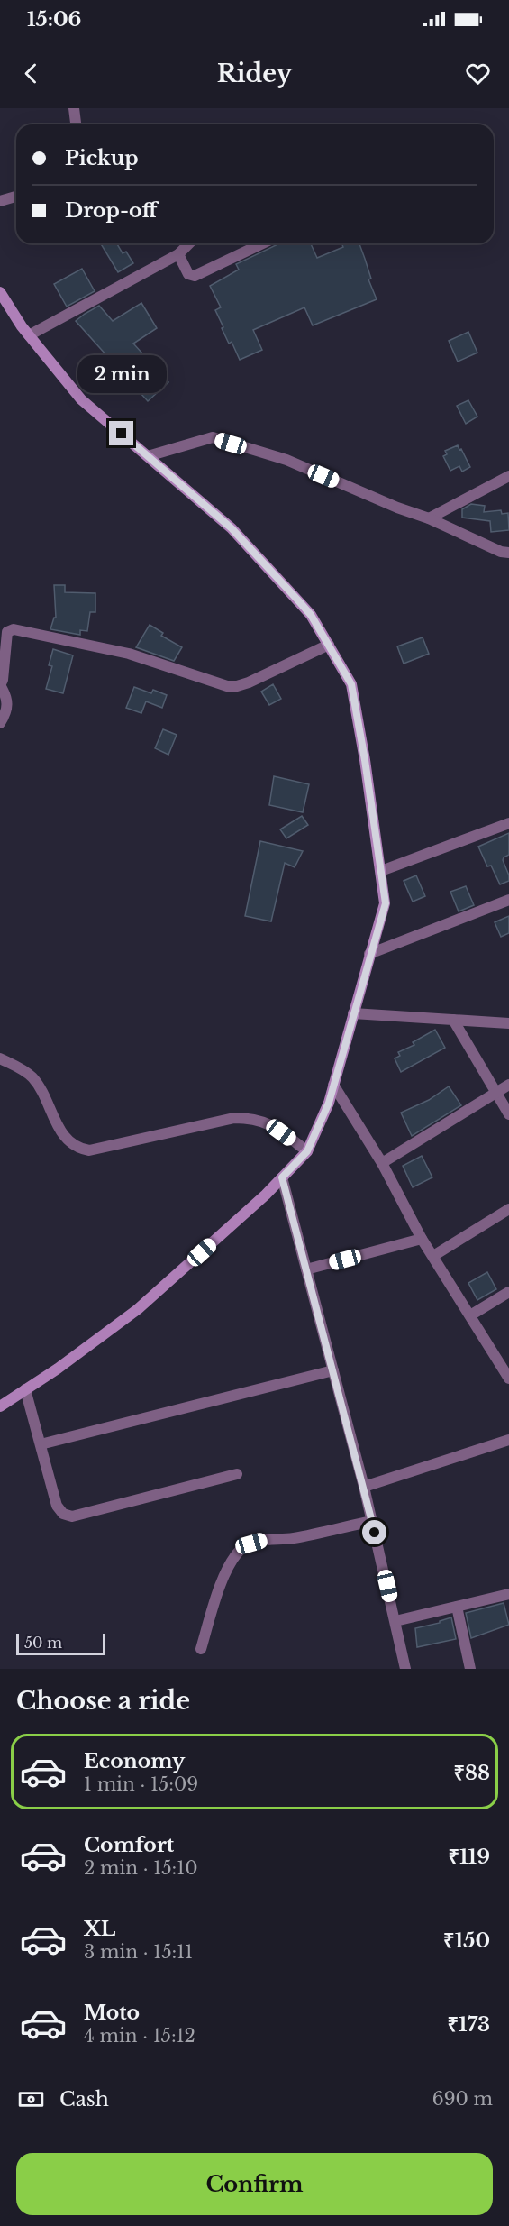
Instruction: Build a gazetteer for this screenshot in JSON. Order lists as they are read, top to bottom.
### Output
{
  "scale_bar": "50 m",
  "page": {
    "status": "15:06",
    "header": "Ridey",
    "banner": ["Pickup", "Drop-off"],
    "bubble": "2 min",
    "scale": "50 m",
    "heading": "Choose a ride",
    "list": [
      {
        "name": "Economy",
        "note": "1 min · 15:09",
        "value": "₹88"
      },
      {
        "name": "Comfort",
        "note": "2 min · 15:10",
        "value": "₹119"
      },
      {
        "name": "XL",
        "note": "3 min · 15:11",
        "value": "₹150"
      },
      {
        "name": "Moto",
        "note": "4 min · 15:12",
        "value": "₹173"
      }
    ],
    "pay": ["Cash", "690 m"],
    "buttons": "Confirm"
  }
}
